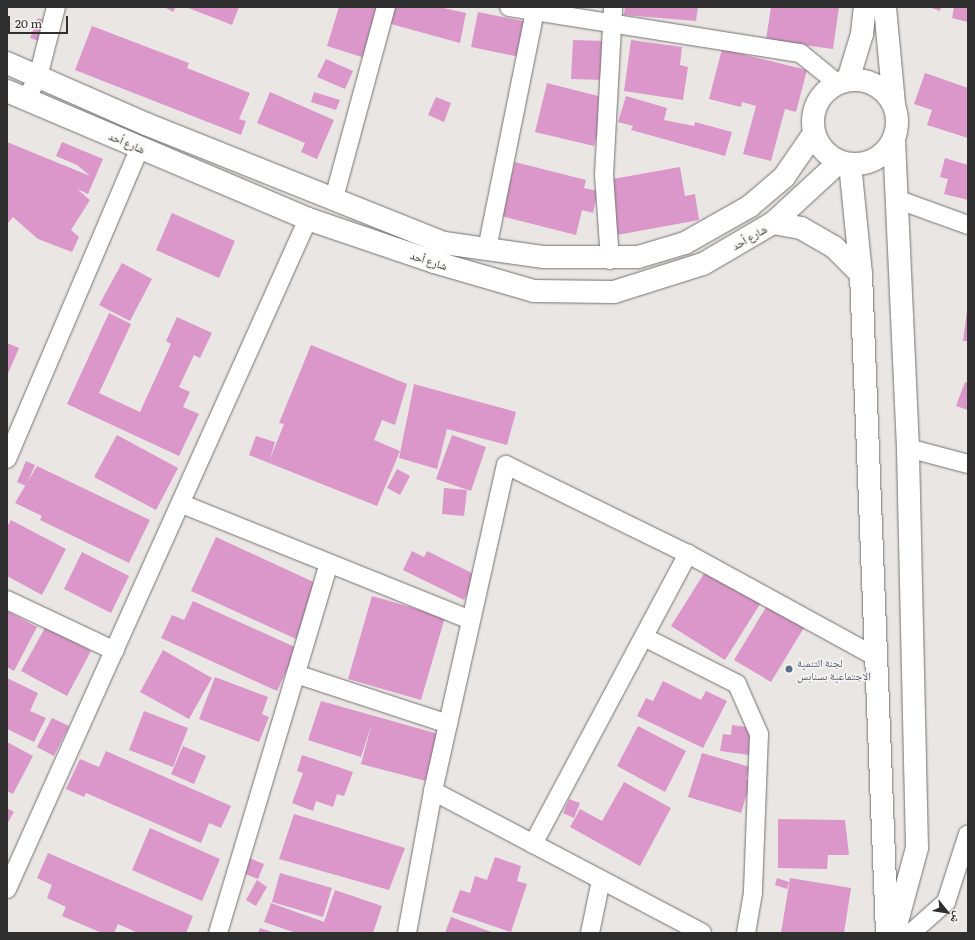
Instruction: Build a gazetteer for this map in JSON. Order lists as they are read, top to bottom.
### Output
{
  "streets": {
    "main road": ["شارع أحد"]
  },
  "places": ["لجنة التنمية الاجتماعية بسنابس"],
  "scale_bar": "20 m",
  "north": "bottom right"
}
